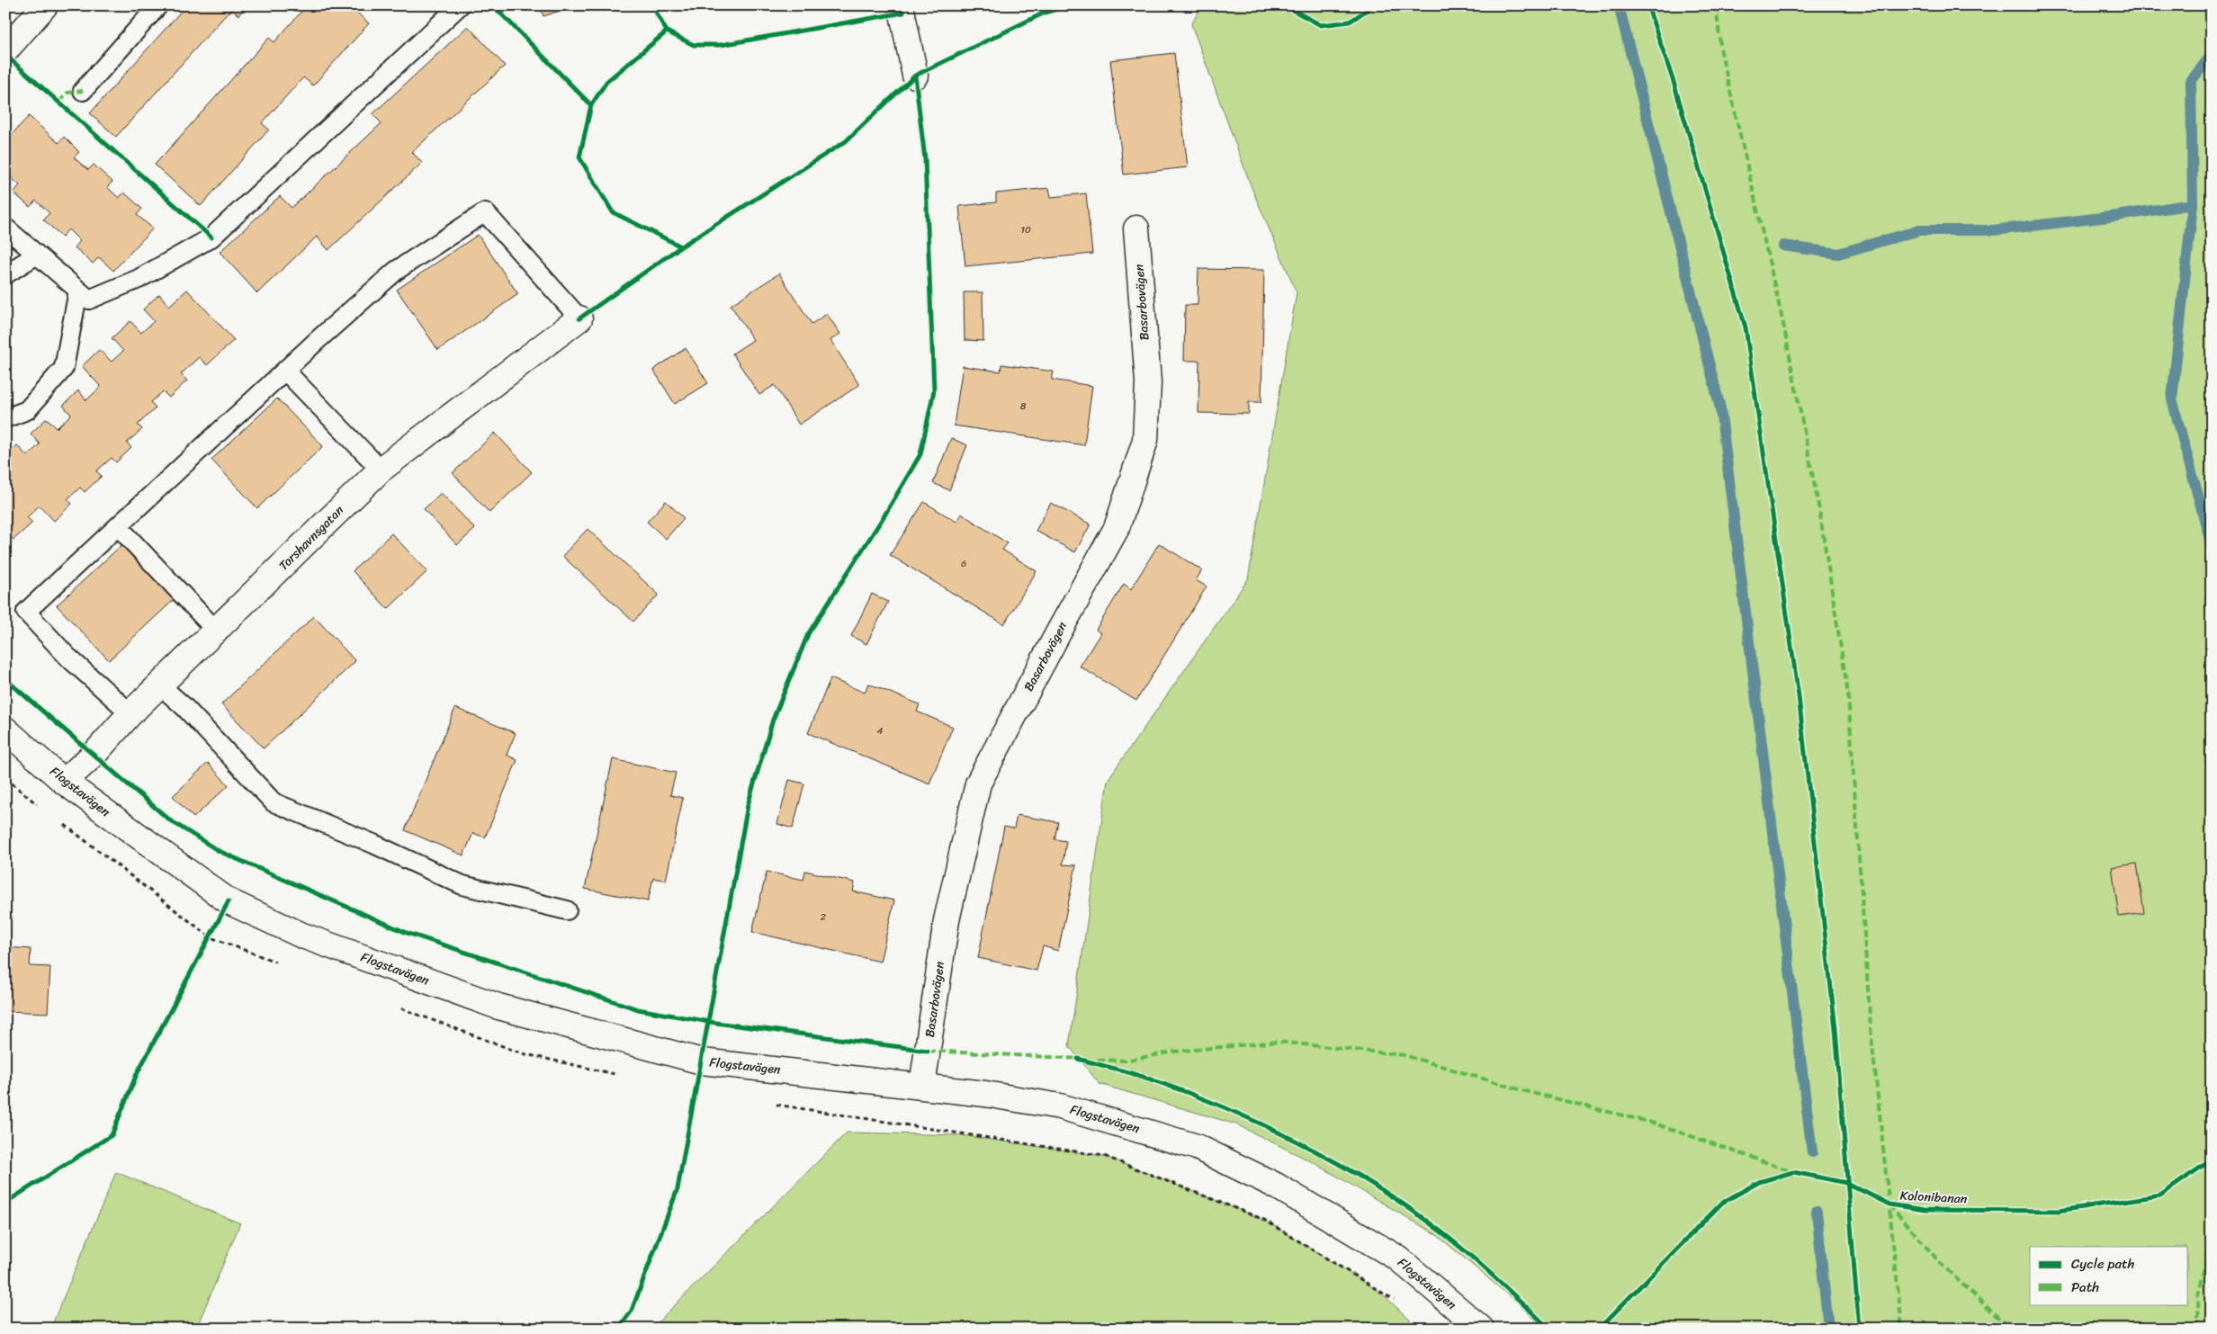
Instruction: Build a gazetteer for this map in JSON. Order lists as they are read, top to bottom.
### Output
{
  "streets": {
    "street": ["Basarbovägen", "Torshavnsgatan", "Flogstavägen"],
    "cycle path": ["Kolonibanan"]
  },
  "crossings": [
    ["Basarbovägen", "Flogstavägen"],
    ["Torshavnsgatan", "Flogstavägen"]
  ],
  "house_numbers": [
    "10",
    "8",
    "6",
    "4",
    "2"
  ],
  "legend": ["Cycle path", "Path"]
}
